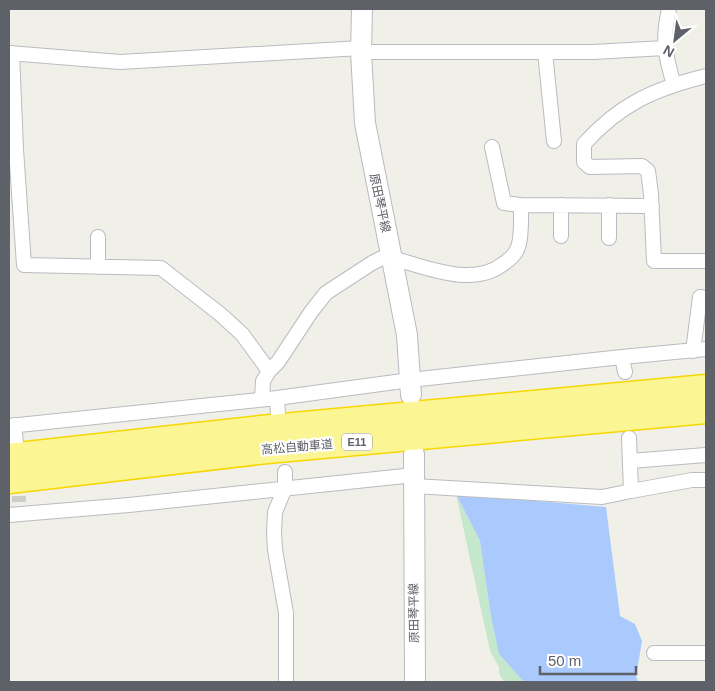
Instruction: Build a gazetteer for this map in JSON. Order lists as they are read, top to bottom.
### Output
{
  "streets": {
    "highway": ["E11", "高松自動車道"],
    "main road": ["原田琴平線"]
  },
  "scale_bar": "50 m",
  "north": "bottom left"
}
